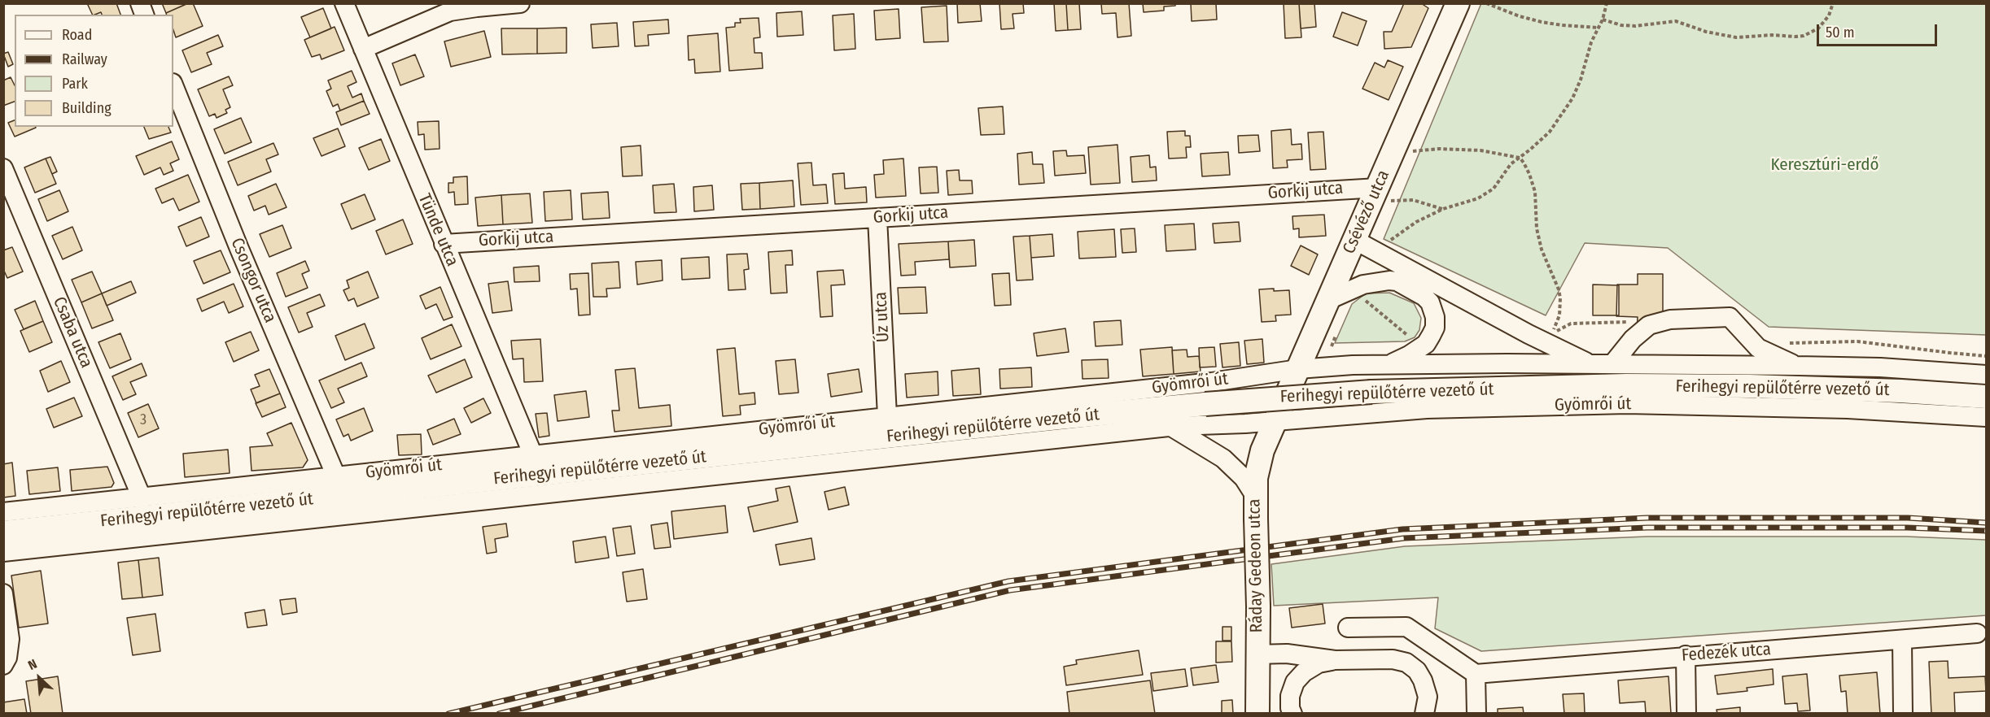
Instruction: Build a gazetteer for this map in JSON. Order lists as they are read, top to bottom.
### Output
{
  "streets": {
    "main road": ["Csévéző utca", "Ferihegyi repülőtérre vezető út", "Ráday Gedeon utca"],
    "street": [
      "Gorkij utca",
      "Tünde utca",
      "Csongor utca",
      "Úz utca",
      "Csaba utca",
      "Gyömrői út",
      "Fedezék utca"
    ]
  },
  "crossings": [
    ["Gorkij utca", "Csévéző utca"],
    ["Gorkij utca", "Tünde utca"],
    ["Gorkij utca", "Úz utca"],
    ["Csévéző utca", "Gyömrői út"],
    ["Csévéző utca", "Ráday Gedeon utca"],
    ["Tünde utca", "Gyömrői út"],
    ["Csongor utca", "Gyömrői út"],
    ["Úz utca", "Gyömrői út"],
    ["Csaba utca", "Gyömrői út"],
    ["Gyömrői út", "Ráday Gedeon utca"]
  ],
  "parks": ["Keresztúri-erdő"],
  "house_numbers": ["3"],
  "legend": [
    "Road",
    "Railway",
    "Park",
    "Building"
  ],
  "scale_bar": "50 m",
  "north": "top left"
}
